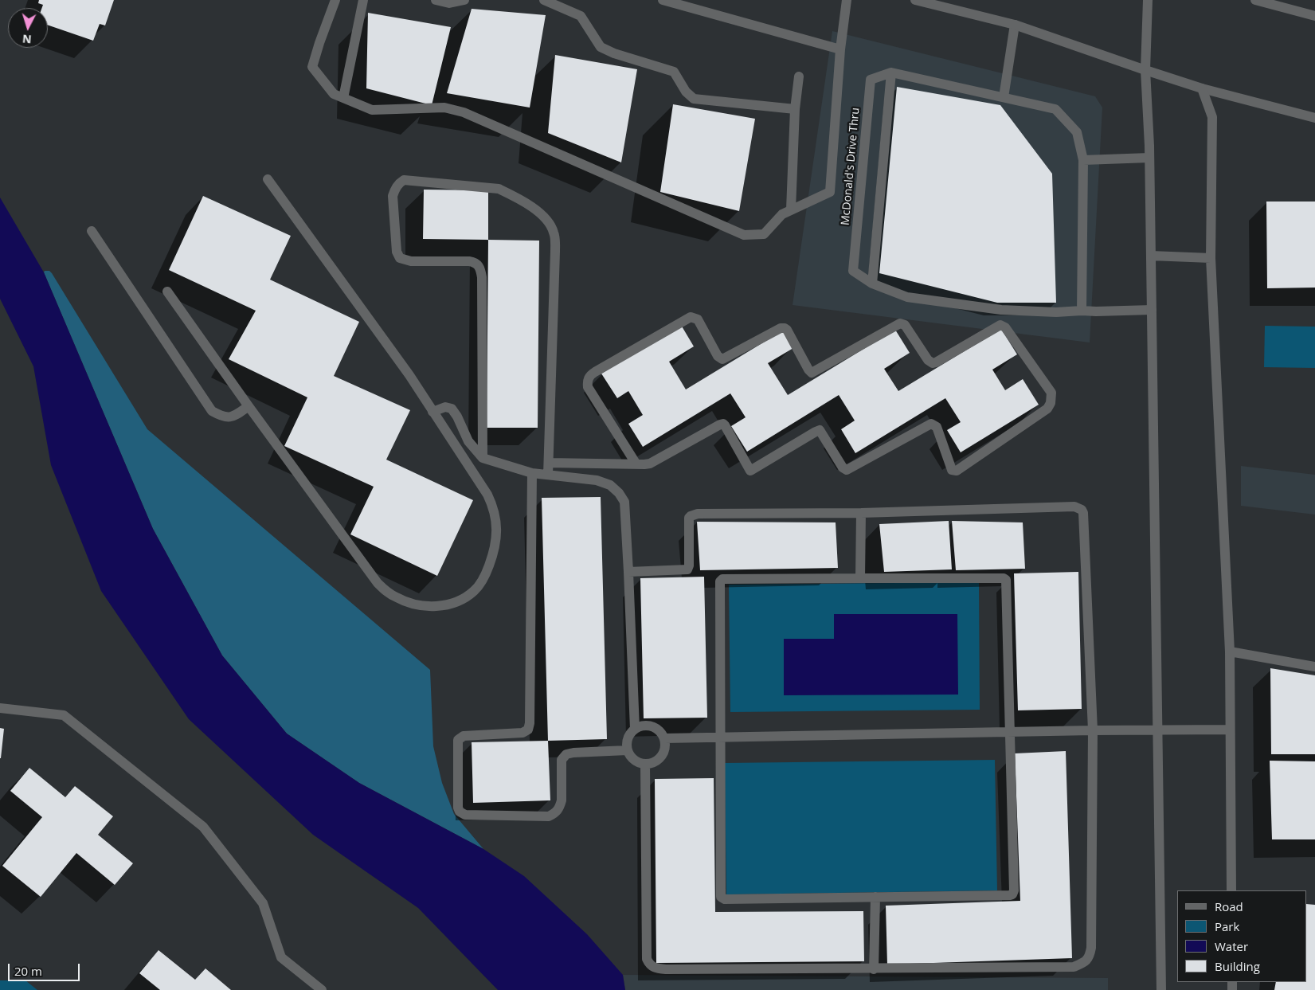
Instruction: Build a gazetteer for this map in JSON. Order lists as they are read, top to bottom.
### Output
{
  "streets": {
    "street": ["McDonald's Drive Thru"]
  },
  "legend": [
    "Road",
    "Park",
    "Water",
    "Building"
  ],
  "scale_bar": "20 m",
  "north": "bottom"
}
